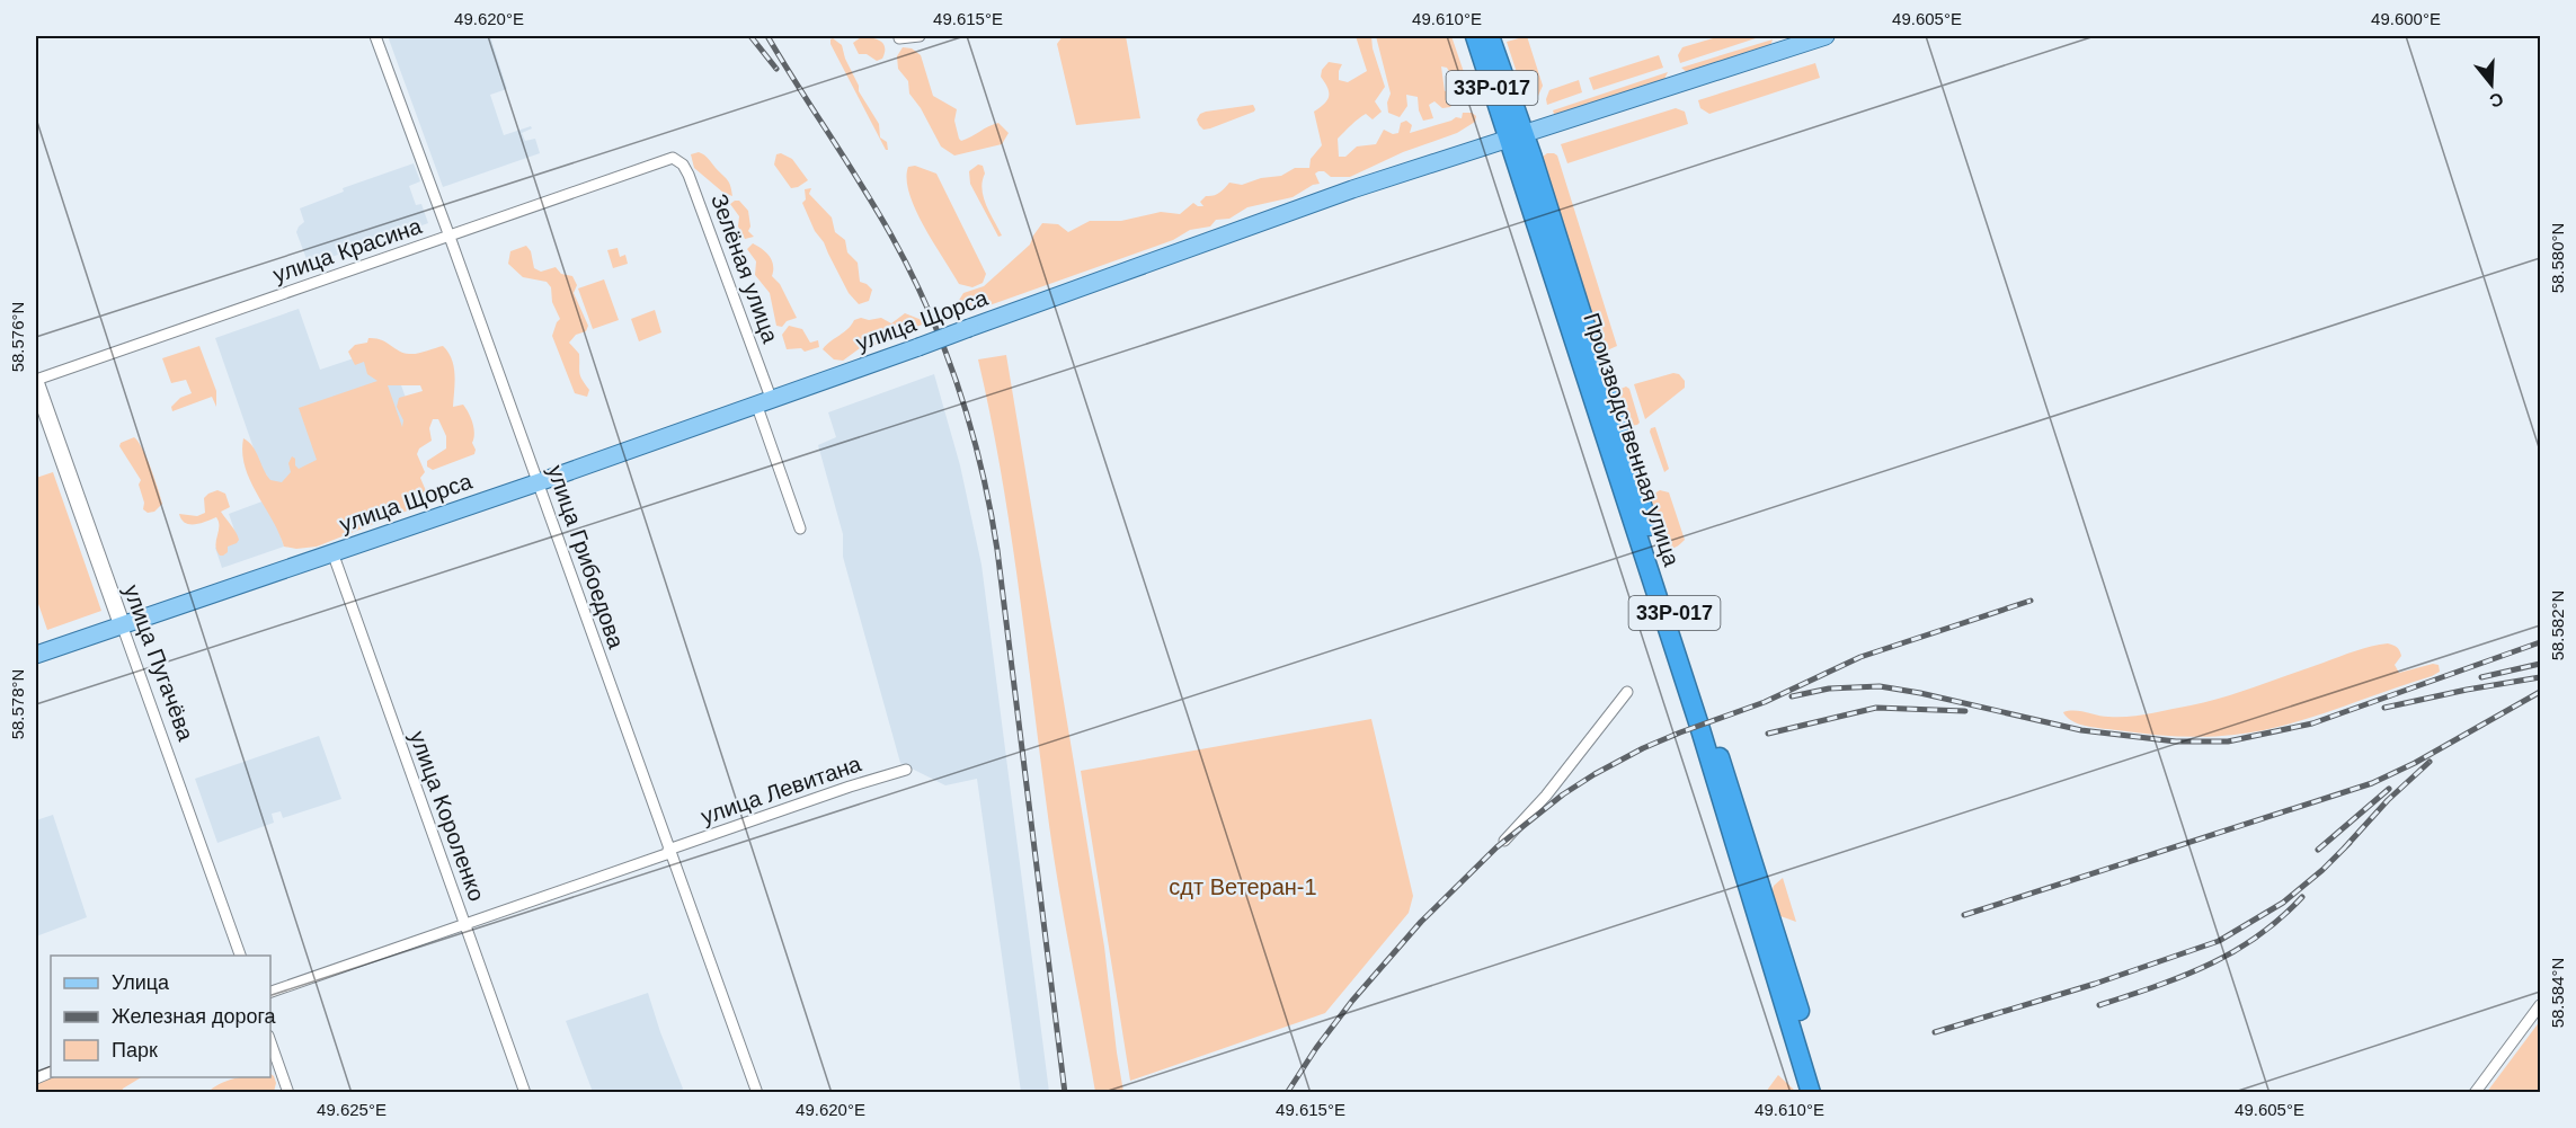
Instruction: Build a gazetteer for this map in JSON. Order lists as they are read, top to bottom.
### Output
{
  "streets": {
    "highway": ["33Р-017", "Производственная улица"],
    "main road": ["улица Щорса"],
    "street": [
      "улица Красина",
      "Зелёная улица",
      "улица Грибоедова",
      "улица Пугачёва",
      "улица Левитана",
      "улица Короленко"
    ]
  },
  "crossings": [
    ["улица Красина", "Зелёная улица"],
    ["улица Красина", "улица Грибоедова"],
    ["улица Красина", "улица Пугачёва"],
    ["Зелёная улица", "улица Щорса"],
    ["улица Щорса", "Производственная улица"],
    ["улица Щорса", "улица Грибоедова"],
    ["улица Щорса", "улица Пугачёва"],
    ["улица Щорса", "улица Короленко"],
    ["улица Грибоедова", "улица Левитана"],
    ["улица Левитана", "улица Короленко"]
  ],
  "parks": ["сдт Ветеран-1"],
  "legend": ["Улица", "Железная дорога", "Парк"],
  "north": "bottom",
  "coordinates": [
    "49.620°E",
    "49.615°E",
    "49.610°E",
    "49.605°E",
    "49.600°E",
    "58.580°N",
    "58.576°N",
    "58.582°N",
    "58.578°N",
    "58.584°N",
    "49.625°E"
  ]
}
